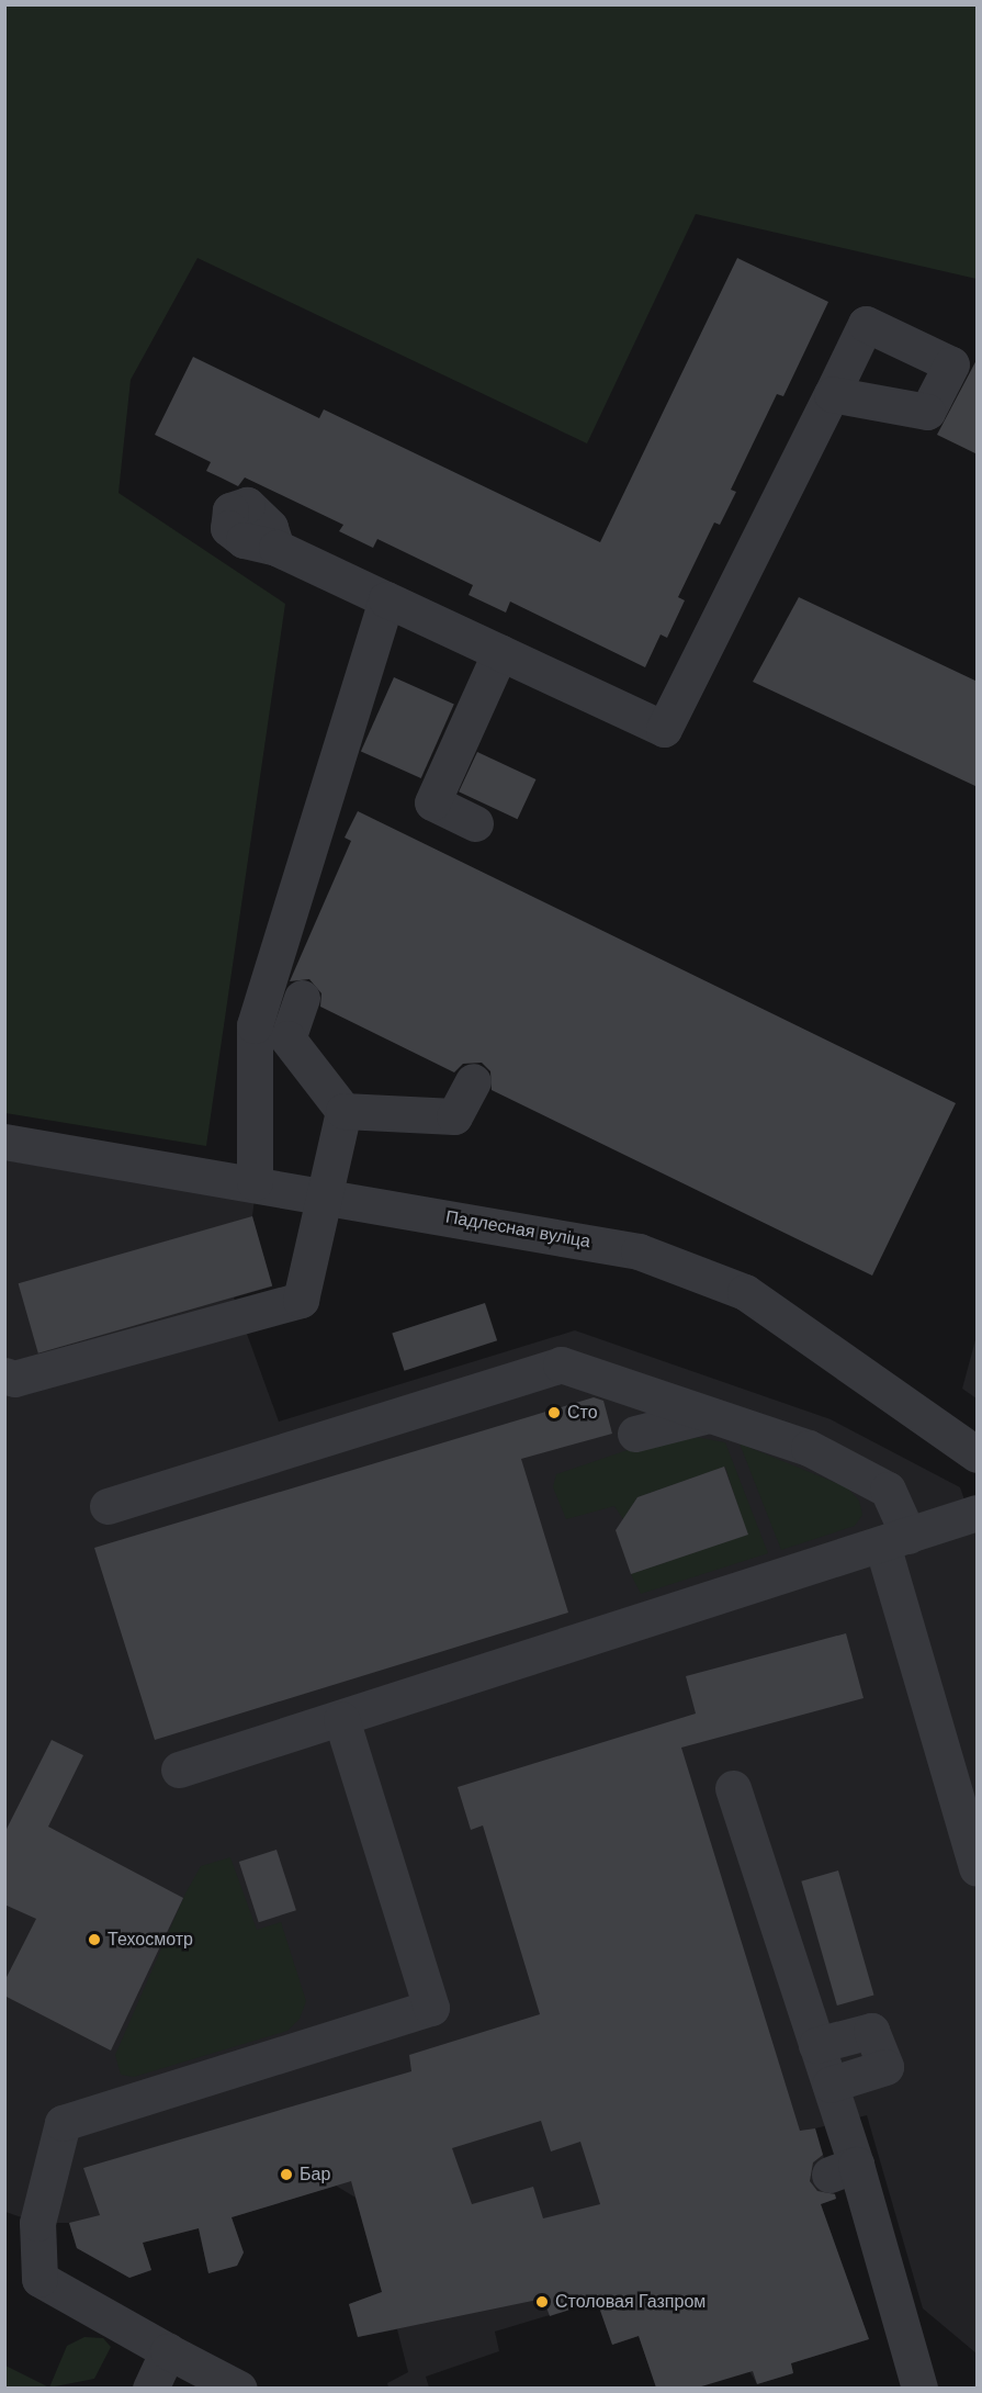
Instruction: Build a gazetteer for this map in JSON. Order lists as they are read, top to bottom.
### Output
{
  "streets": {
    "street": ["Падлесная вуліца"]
  },
  "places": [
    "Сто",
    "Техосмотр",
    "Бар",
    "Столовая Газпром"
  ]
}
